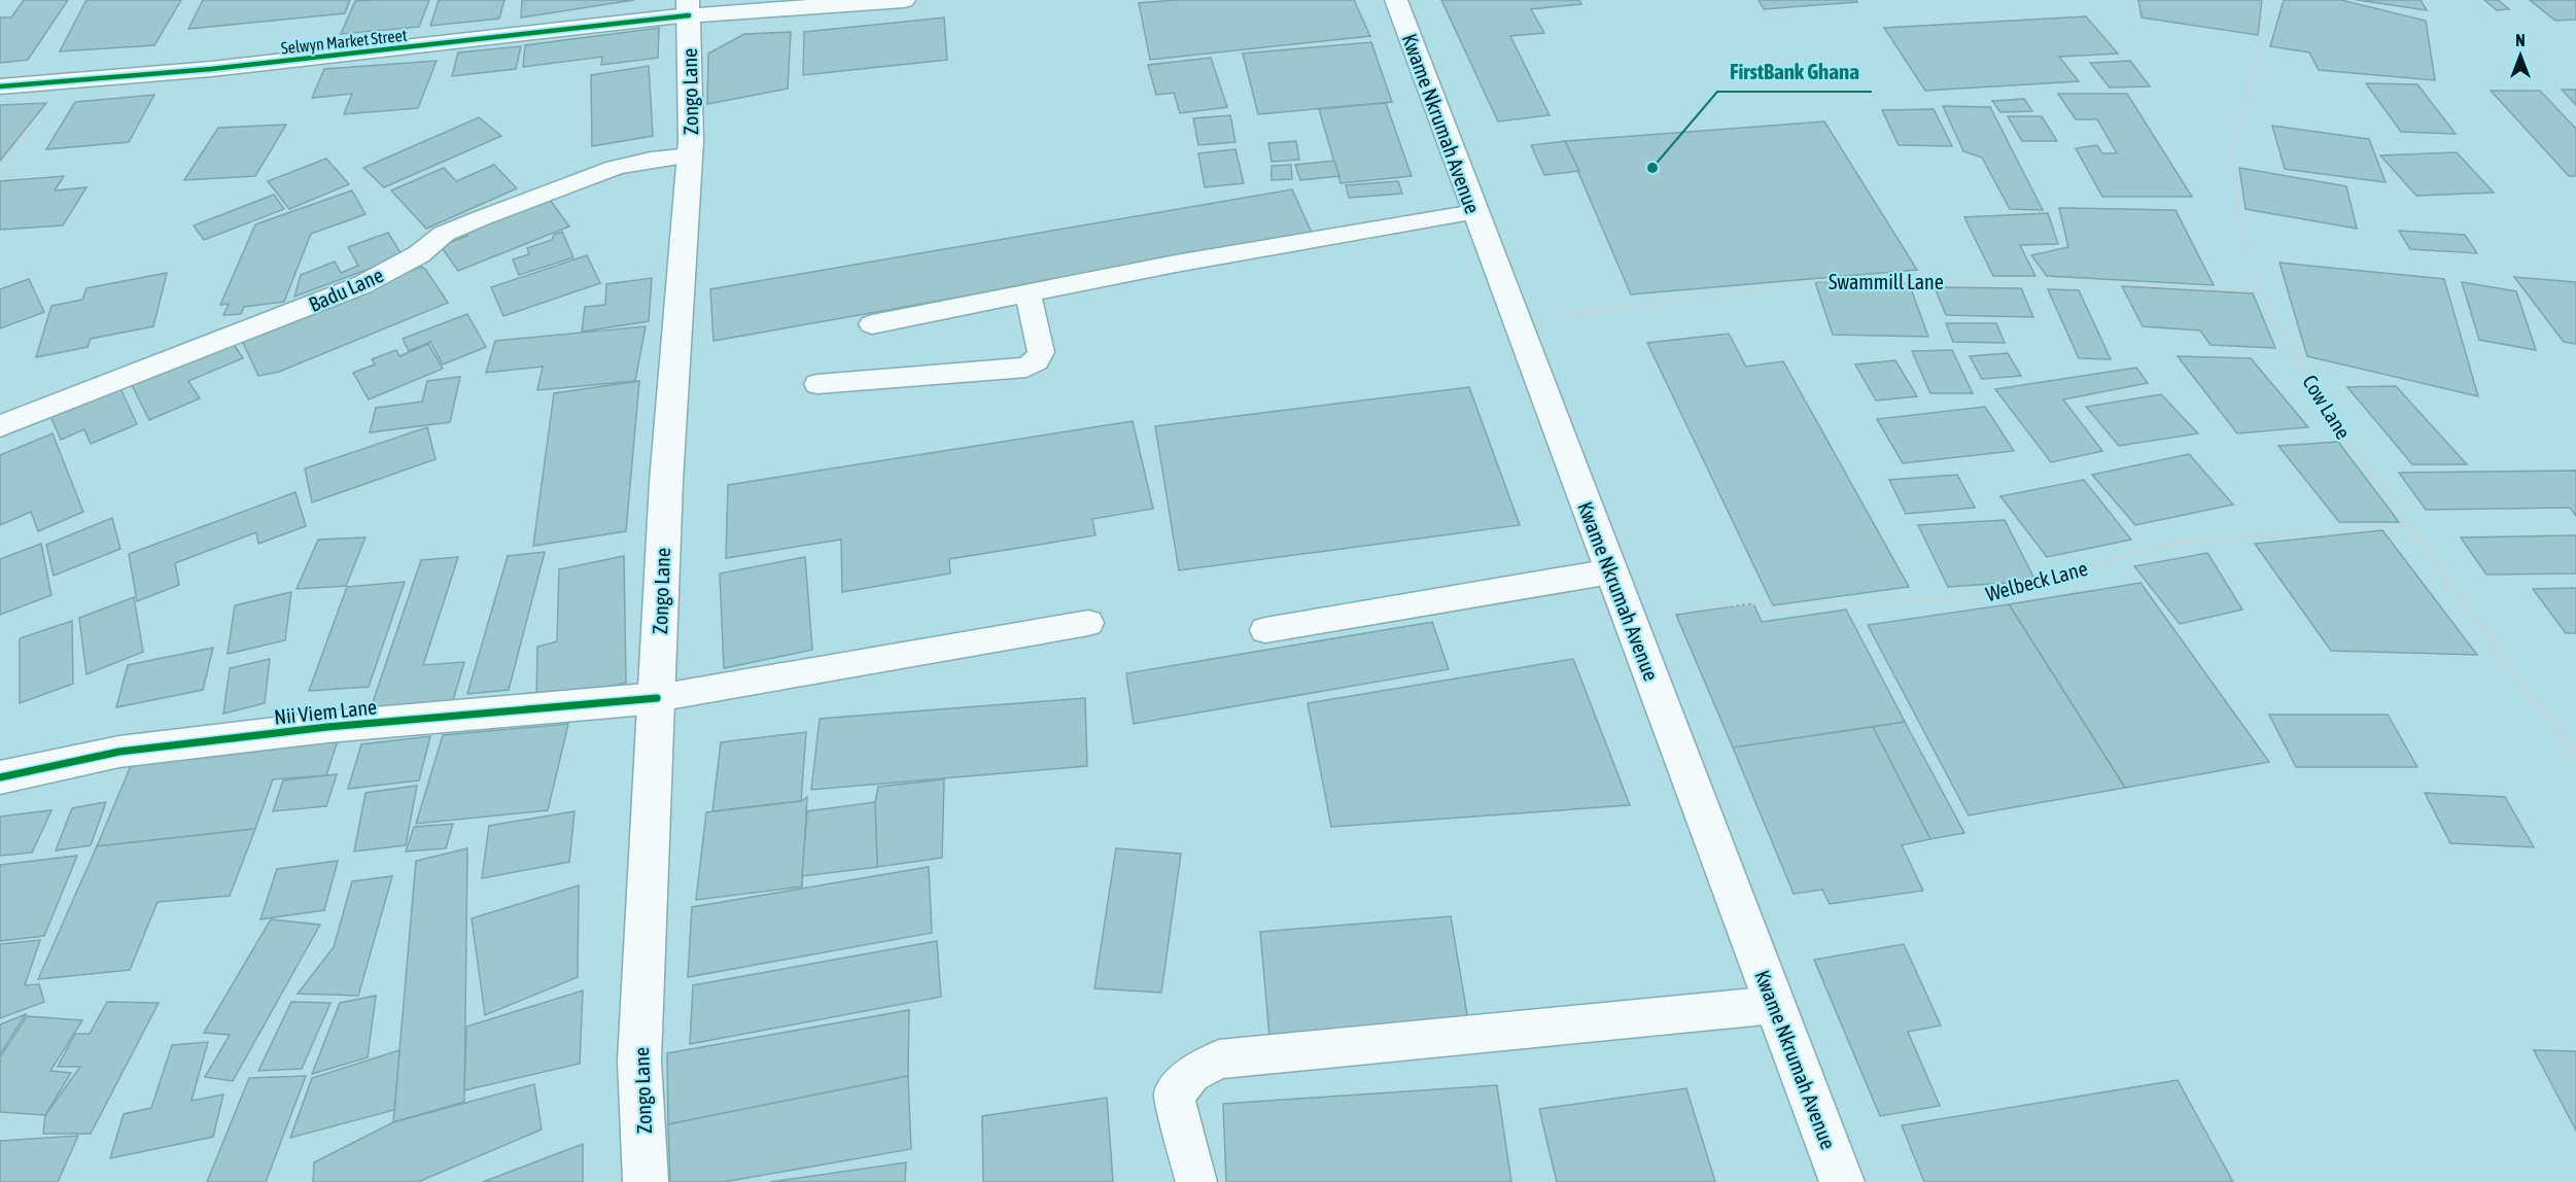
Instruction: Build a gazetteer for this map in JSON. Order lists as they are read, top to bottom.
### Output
{
  "streets": {
    "main road": [
      "Selwyn Market Street",
      "Zongo Lane",
      "Kwame Nkrumah Avenue",
      "Nii Viem Lane"
    ],
    "lane": ["Badu Lane"],
    "path": ["Swammill Lane", "Cow Lane", "Welbeck Lane"]
  },
  "crossings": [
    ["Selwyn Market Street", "Zongo Lane"],
    ["Zongo Lane", "Badu Lane"],
    ["Zongo Lane", "Nii Viem Lane"],
    ["Kwame Nkrumah Avenue", "Swammill Lane"],
    ["Kwame Nkrumah Avenue", "Welbeck Lane"],
    ["Swammill Lane", "Cow Lane"],
    ["Cow Lane", "Welbeck Lane"]
  ],
  "places": ["FirstBank Ghana"],
  "north": "top"
}
